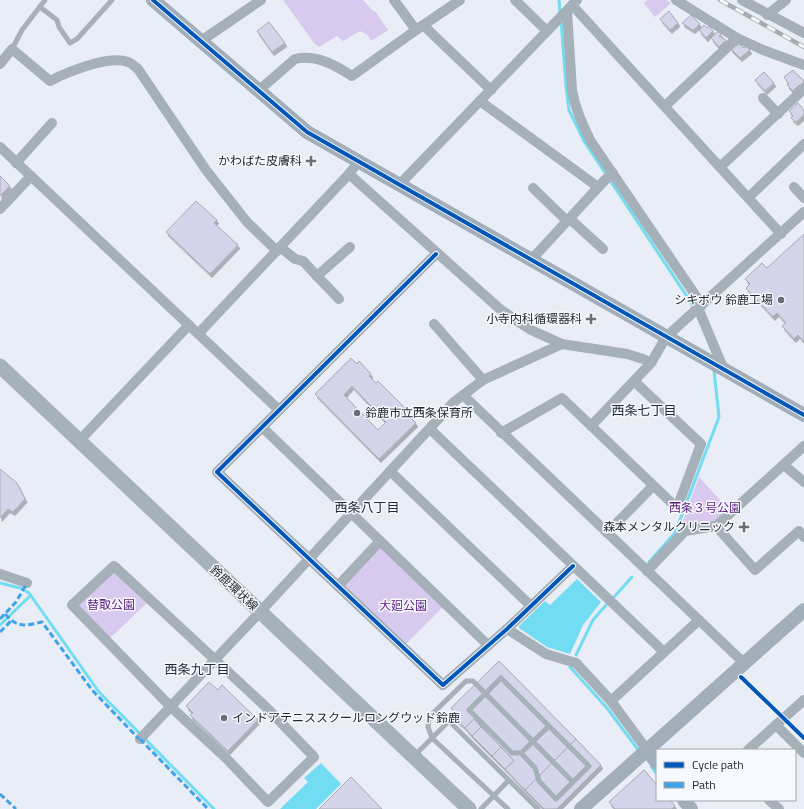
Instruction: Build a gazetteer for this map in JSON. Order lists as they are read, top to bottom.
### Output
{
  "streets": {
    "main road": ["鈴鹿環状線"]
  },
  "districts": ["西条七丁目", "西条八丁目", "西条九丁目"],
  "parks": ["西条３号公園", "替取公園", "大廻公園"],
  "places": {
    "health": ["かわばた皮膚科", "小寺内科循環器科", "森本メンタルクリニック"],
    "other": ["シキボウ 鈴鹿工場", "鈴鹿市立西条保育所", "インドアテニススクールロングウッド鈴鹿"]
  },
  "legend": ["Cycle path", "Path"]
}
